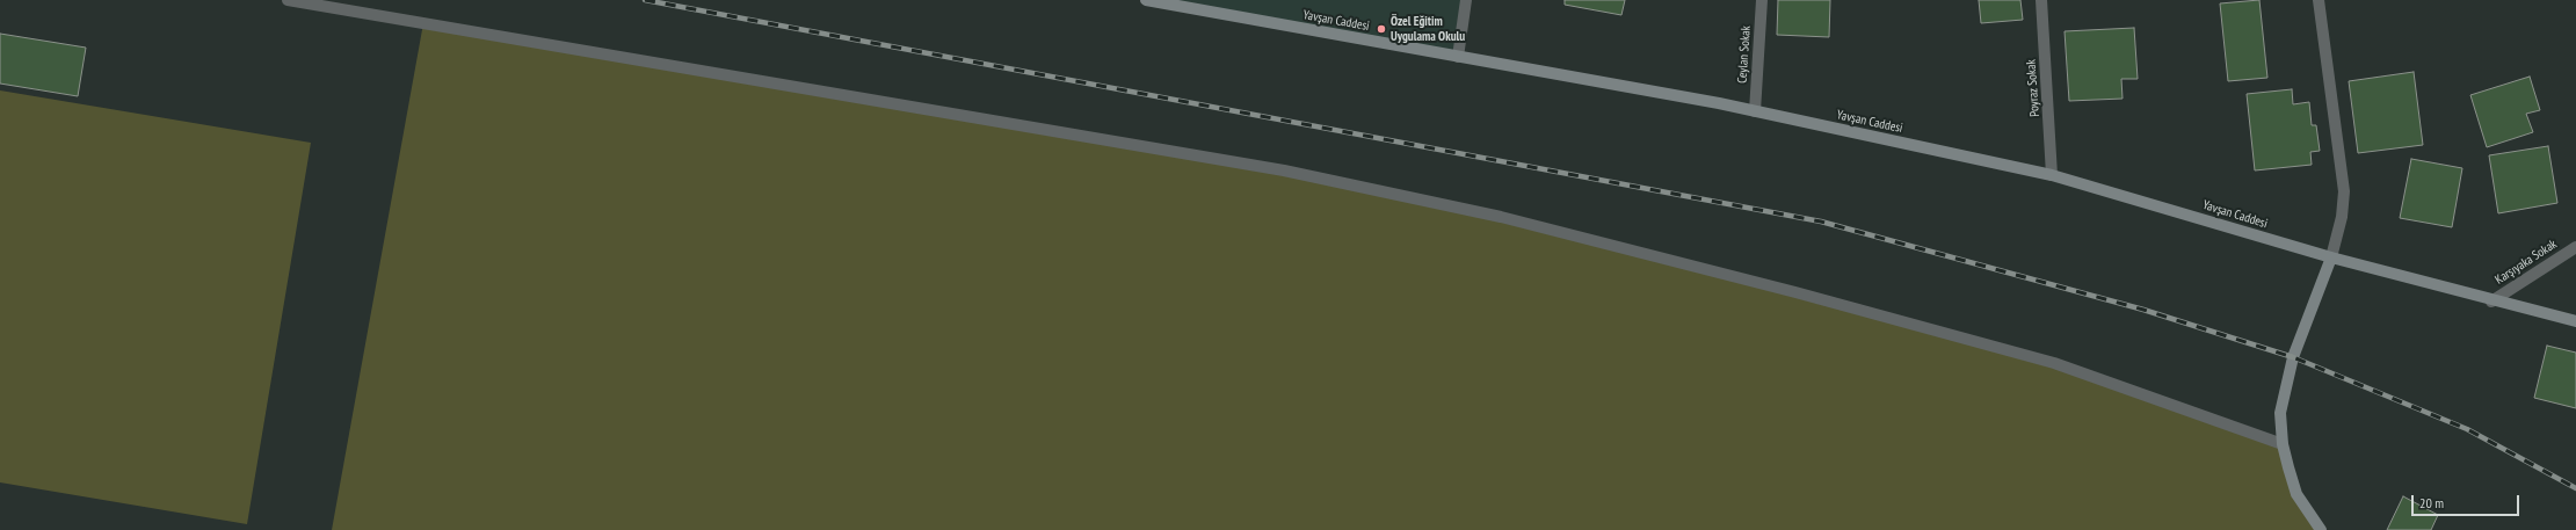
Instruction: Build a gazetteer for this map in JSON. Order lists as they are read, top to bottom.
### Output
{
  "streets": {
    "street": [
      "Yavşan Caddesi",
      "Ceylan Sokak",
      "Poyraz Sokak",
      "Karşıyaka Sokak"
    ]
  },
  "crossings": [
    ["Yavşan Caddesi", "Ceylan Sokak"],
    ["Yavşan Caddesi", "Poyraz Sokak"],
    ["Yavşan Caddesi", "Karşıyaka Sokak"]
  ],
  "places": ["Özel Eğitim Uygulama Okulu"],
  "scale_bar": "20 m"
}
